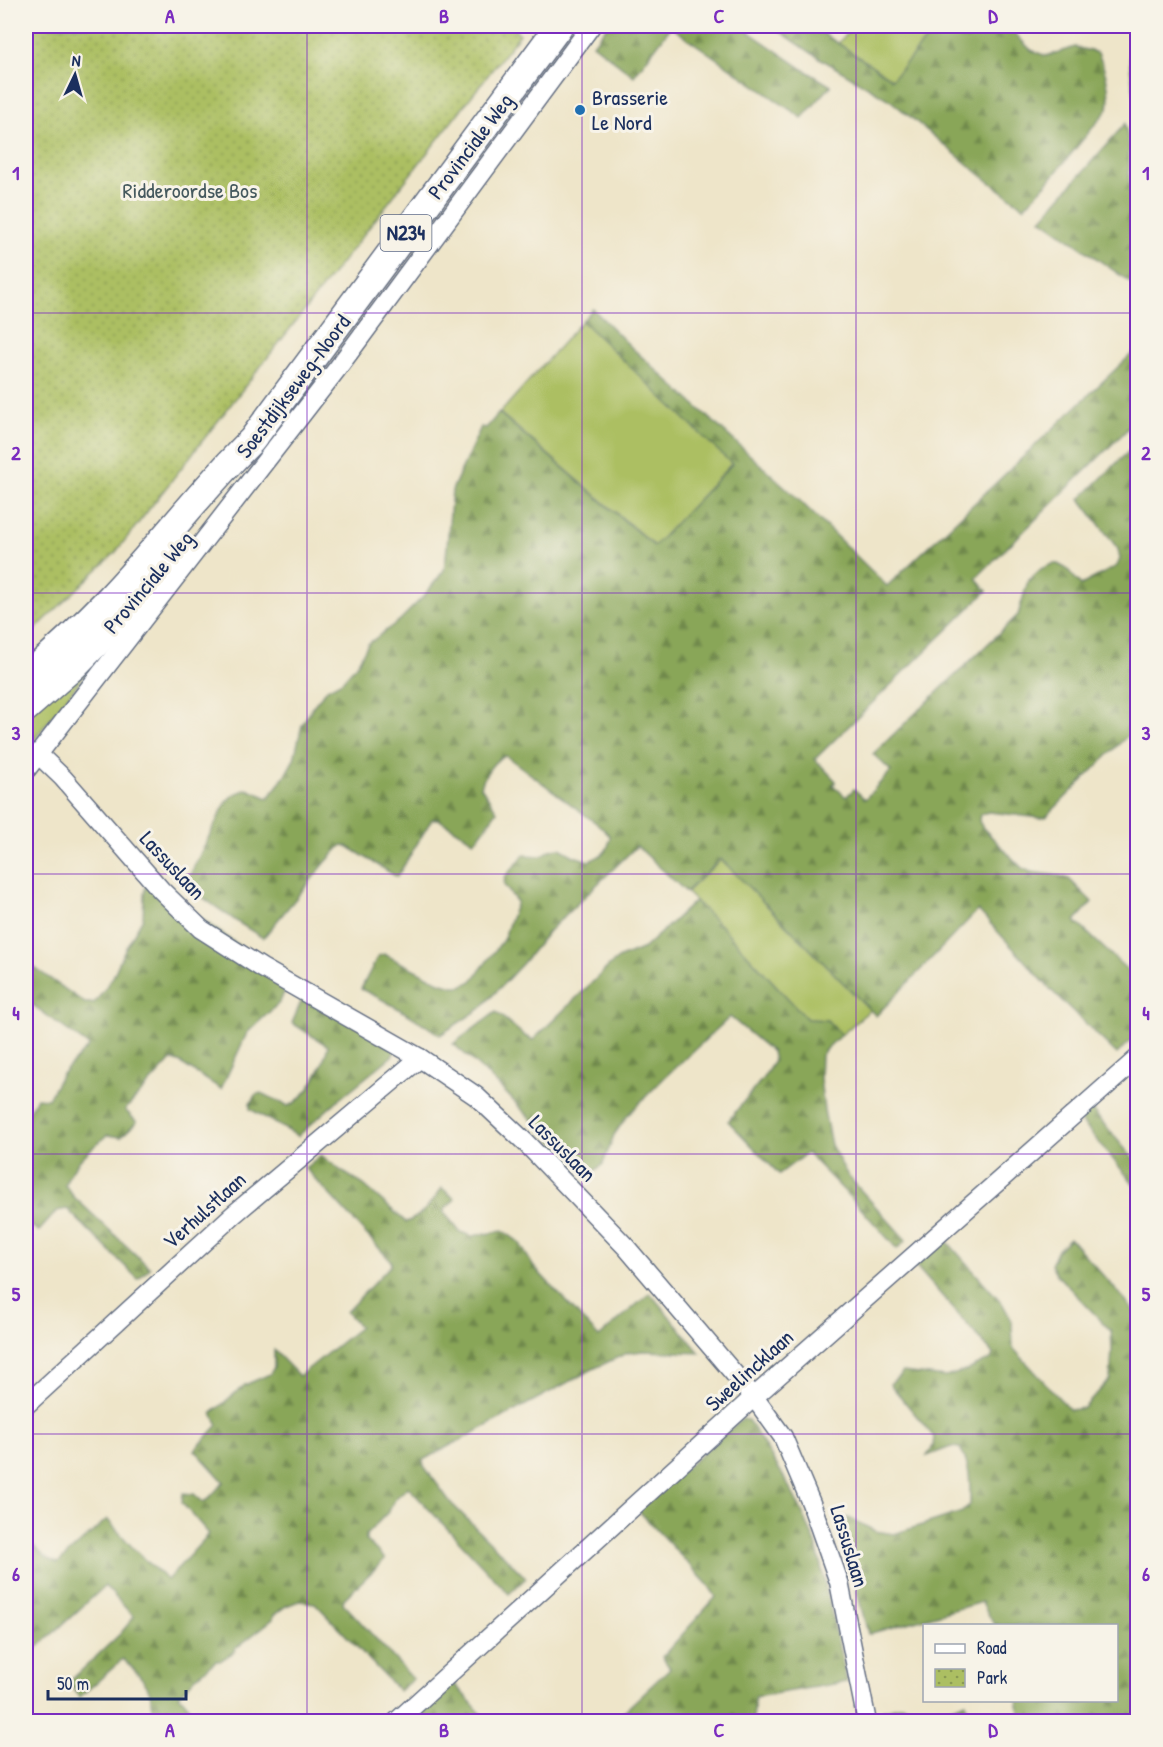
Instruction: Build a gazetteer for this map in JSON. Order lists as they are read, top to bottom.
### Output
{
  "streets": {
    "main road": ["Provinciale Weg", "N234"],
    "street": [
      "Soestdijkseweg-Noord",
      "Lassuslaan",
      "Verhulstlaan",
      "Sweelincklaan"
    ]
  },
  "crossings": [
    ["Soestdijkseweg-Noord", "Lassuslaan"],
    ["Lassuslaan", "Verhulstlaan"],
    ["Lassuslaan", "Sweelincklaan"]
  ],
  "parks": ["Ridderoordse Bos"],
  "places": ["Brasserie Le Nord"],
  "legend": ["Road", "Park"],
  "scale_bar": "50 m",
  "north": "top",
  "grid": {
    "columns": [
      "A",
      "B",
      "C",
      "D"
    ],
    "rows": [
      "1",
      "2",
      "3",
      "4",
      "5",
      "6"
    ]
  }
}
